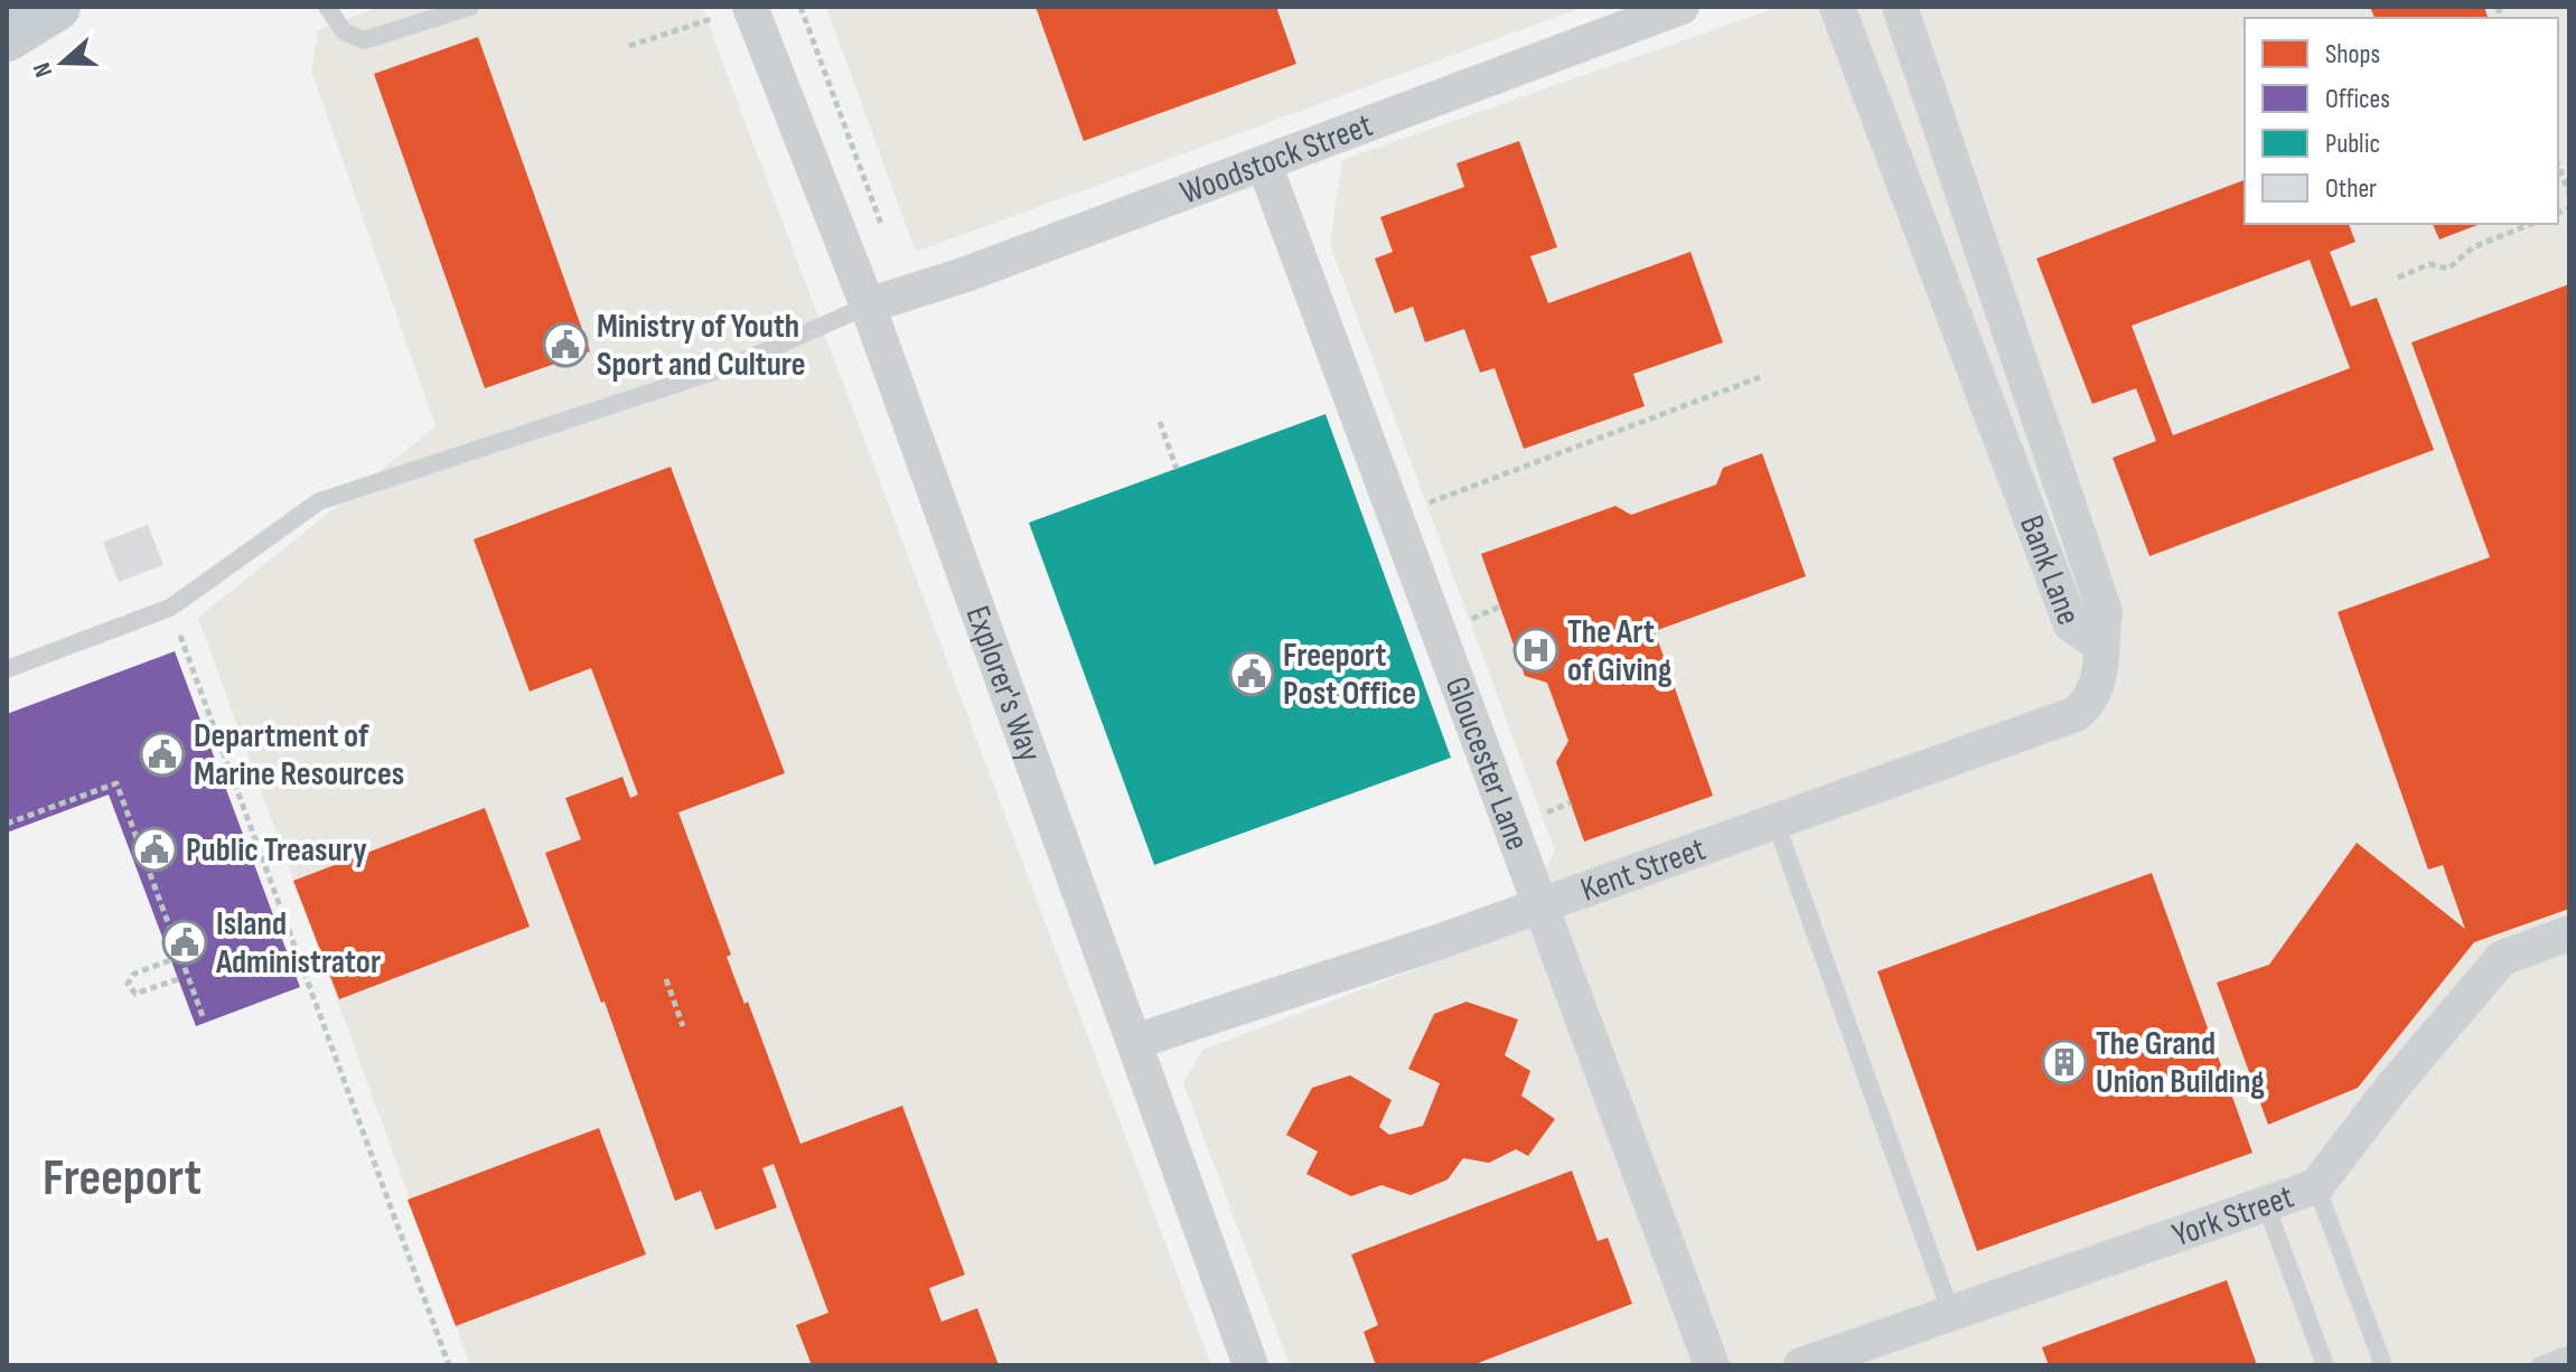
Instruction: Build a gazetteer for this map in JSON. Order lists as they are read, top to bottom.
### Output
{
  "streets": {
    "street": [
      "Woodstock Street",
      "Bank Lane",
      "Explorer's Way",
      "Gloucester Lane",
      "Kent Street",
      "York Street"
    ]
  },
  "crossings": [
    ["Woodstock Street", "Explorer's Way"],
    ["Woodstock Street", "Gloucester Lane"],
    ["Bank Lane", "Kent Street"],
    ["Explorer's Way", "Kent Street"],
    ["Gloucester Lane", "Kent Street"]
  ],
  "districts": ["Freeport"],
  "places": {
    "public building": [
      "Ministry of Youth Sport and Culture",
      "Freeport Post Office",
      "Department of Marine Resources",
      "Public Treasury",
      "Island Administrator"
    ],
    "hospital": ["The Art of Giving"],
    "building": ["The Grand Union Building"]
  },
  "legend": [
    "Shops",
    "Offices",
    "Public",
    "Other"
  ],
  "north": "left"
}
